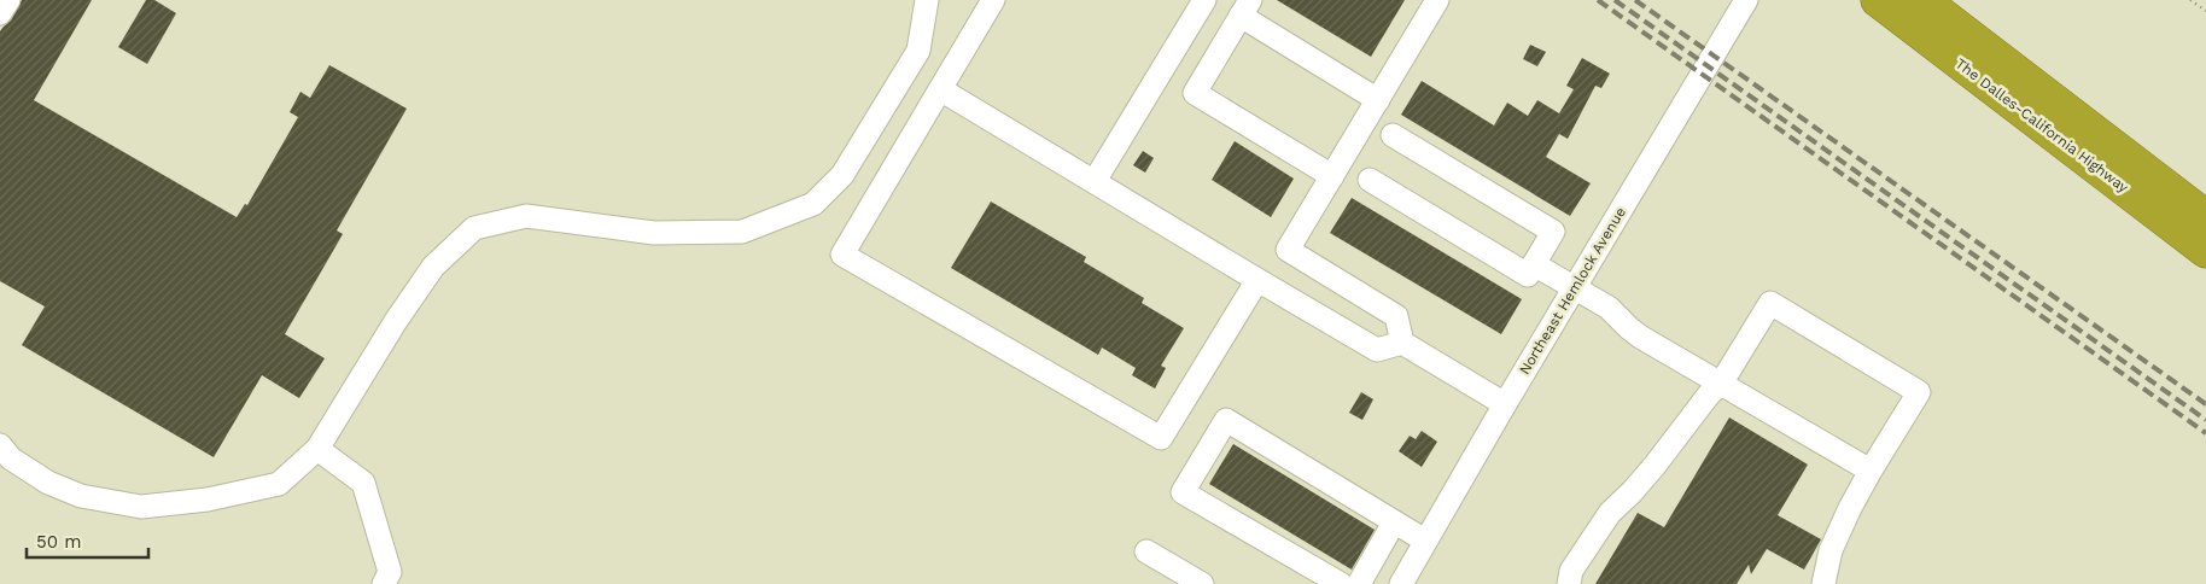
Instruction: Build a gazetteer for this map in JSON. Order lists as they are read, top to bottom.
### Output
{
  "streets": {
    "highway": ["The Dalles-California Highway"],
    "street": ["Northeast Hemlock Avenue"]
  },
  "scale_bar": "50 m"
}
